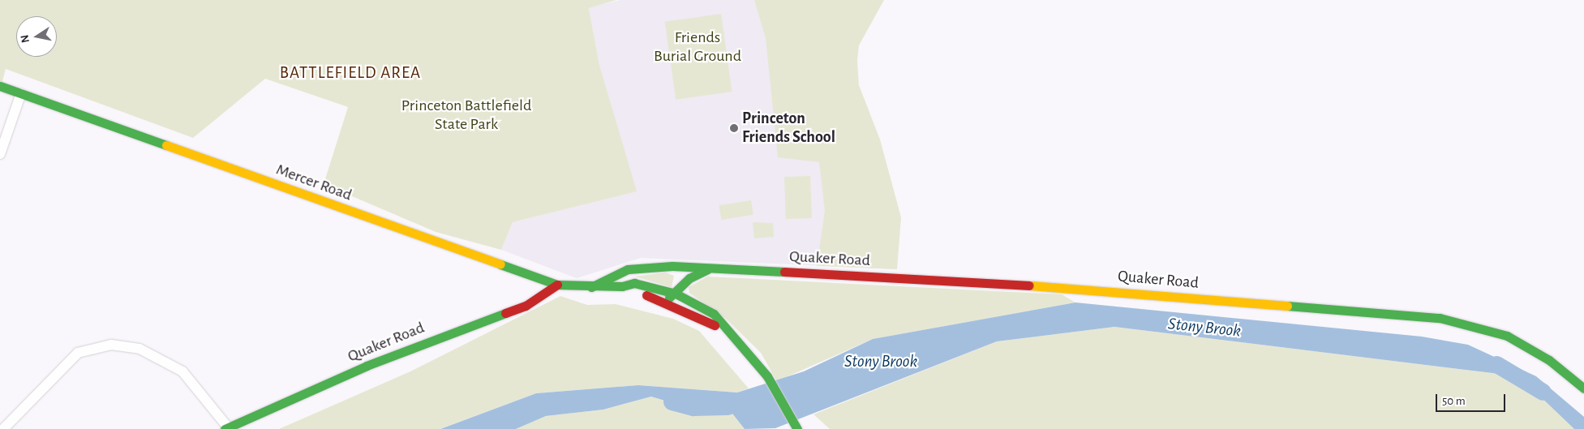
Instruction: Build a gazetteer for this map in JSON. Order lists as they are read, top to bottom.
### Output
{
  "streets": {
    "street": ["Mercer Road", "Quaker Road"]
  },
  "crossings": [
    ["Mercer Road", "Quaker Road"]
  ],
  "districts": ["BATTLEFIELD AREA"],
  "water": ["Stony Brook"],
  "parks": ["Friends Burial Ground", "Princeton Battlefield State Park"],
  "places": ["Princeton Friends School"],
  "scale_bar": "50 m",
  "north": "left"
}
